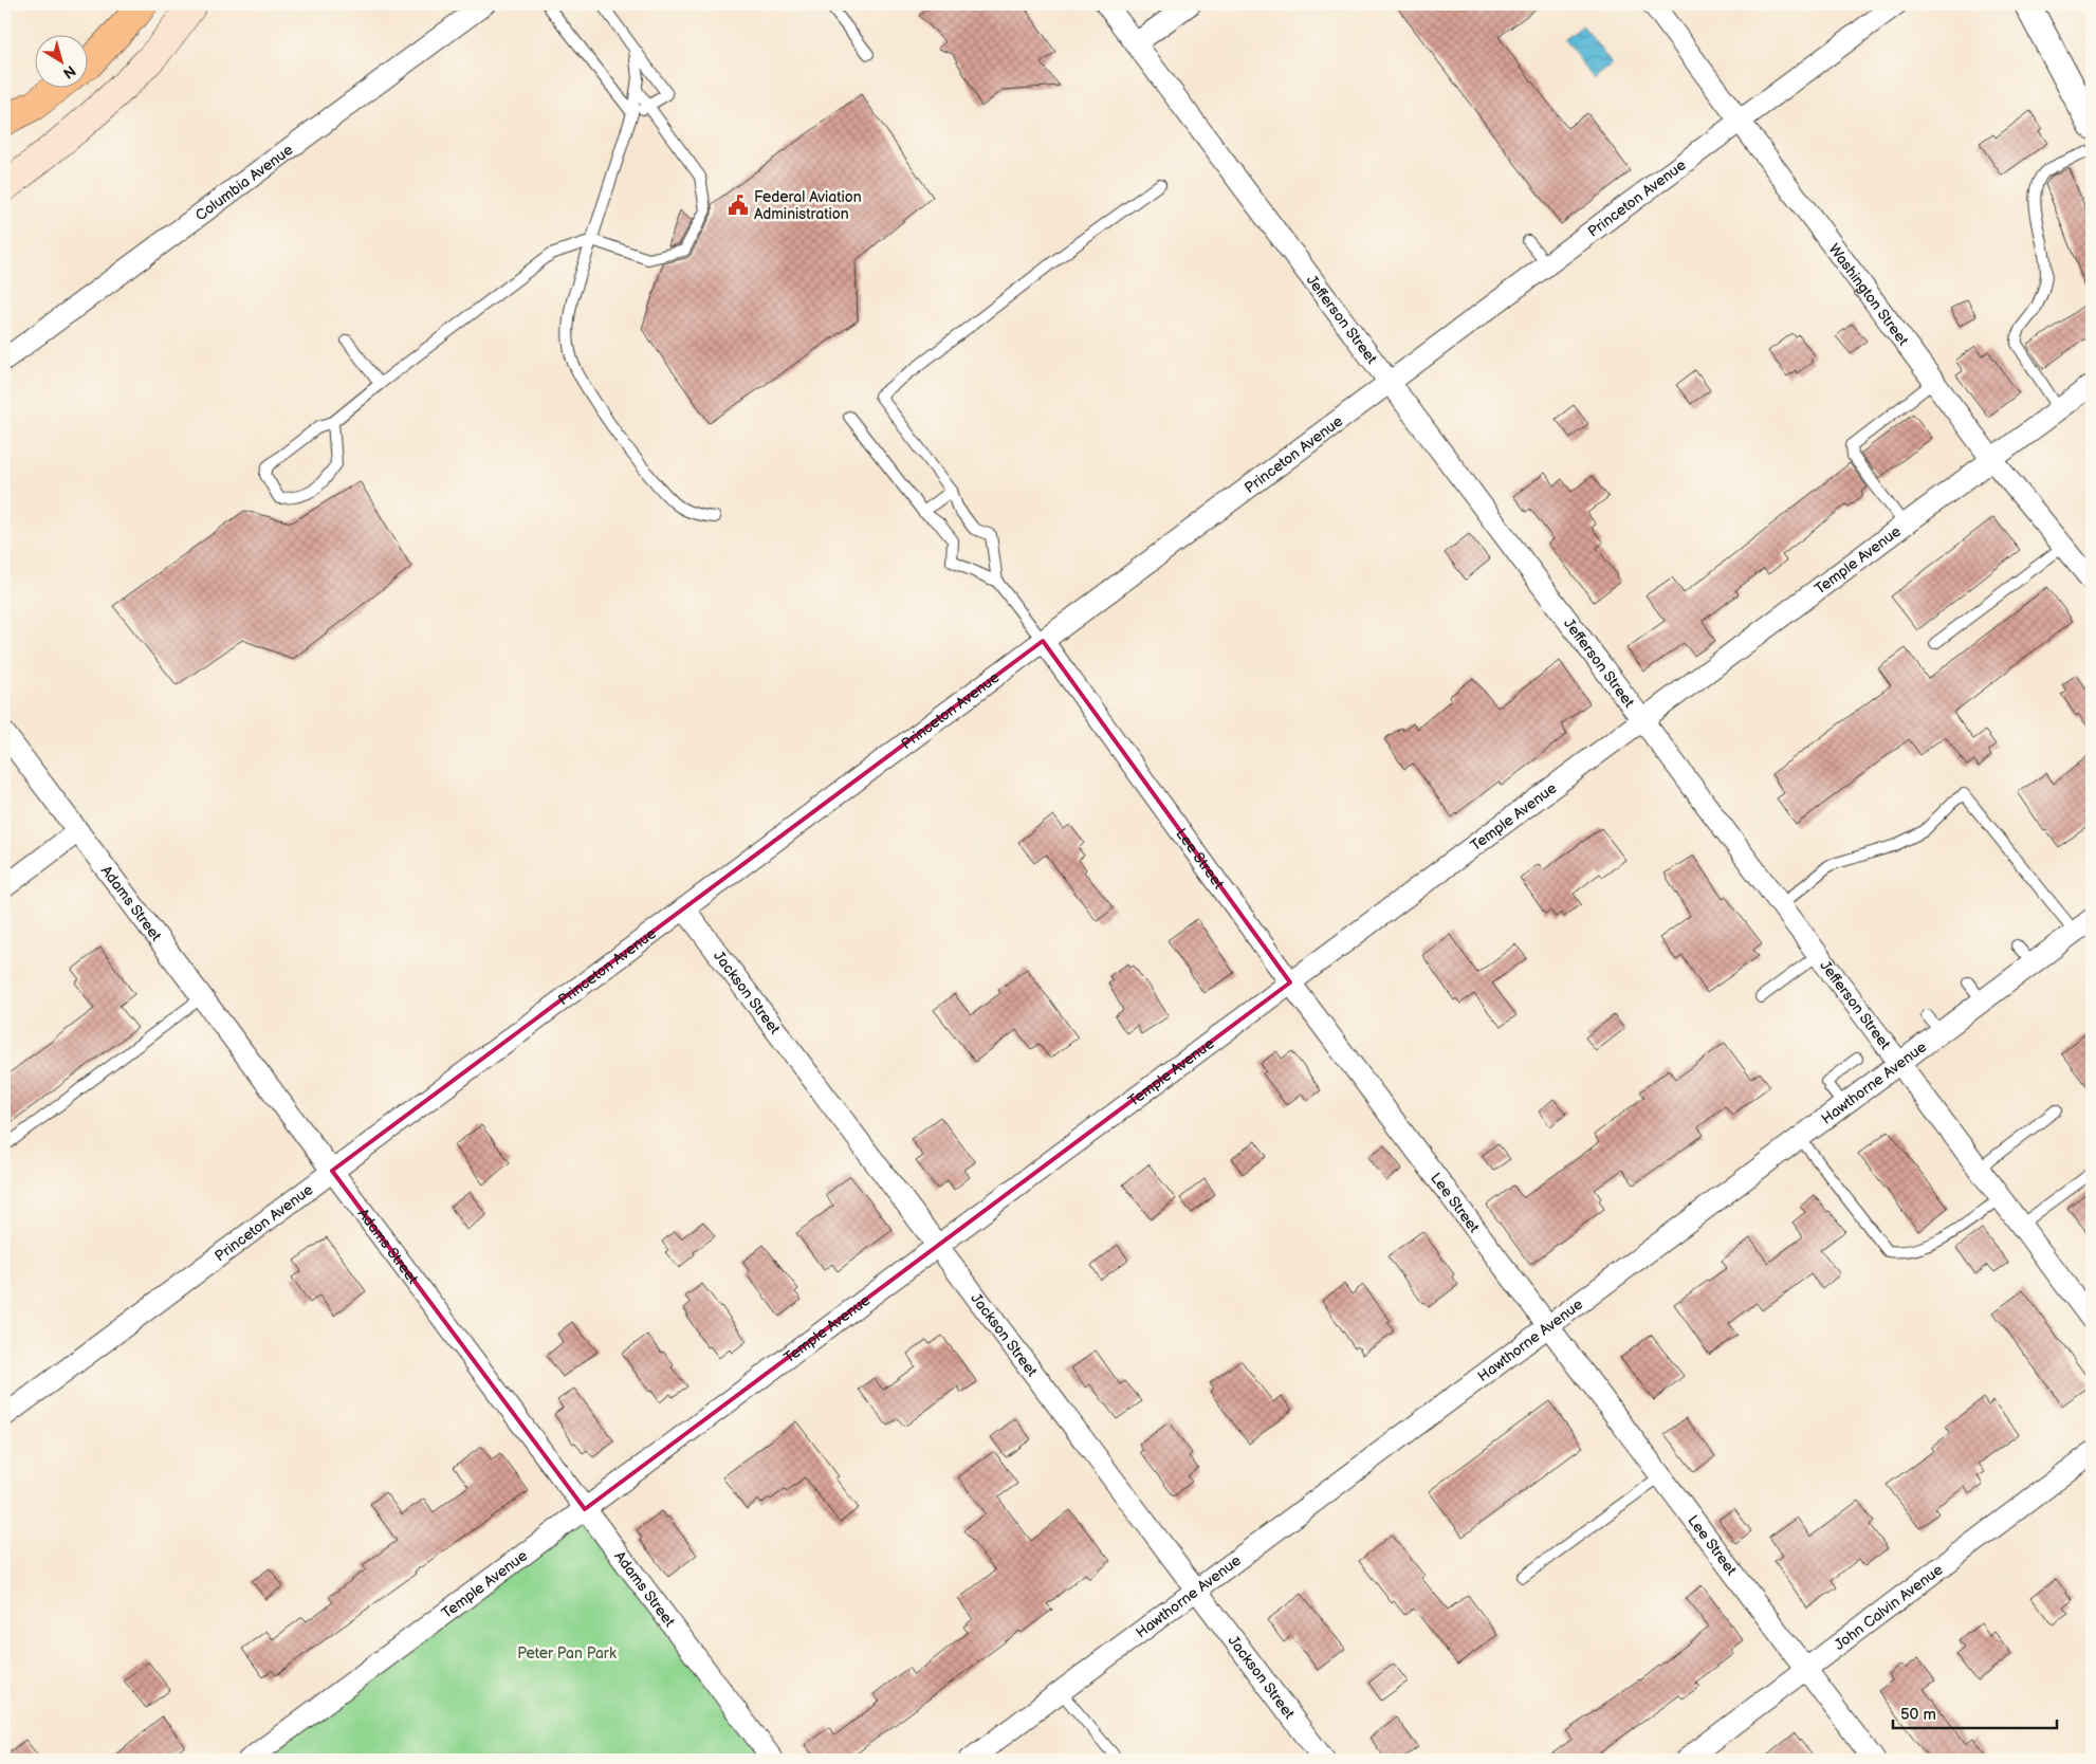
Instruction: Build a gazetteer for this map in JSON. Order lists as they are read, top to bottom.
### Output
{
  "streets": {
    "street": [
      "Columbia Avenue",
      "Princeton Avenue",
      "Washington Street",
      "Jefferson Street",
      "Temple Avenue",
      "Lee Street",
      "Adams Street",
      "Jackson Street",
      "Hawthorne Avenue",
      "John Calvin Avenue"
    ]
  },
  "crossings": [
    ["Princeton Avenue", "Washington Street"],
    ["Princeton Avenue", "Jefferson Street"],
    ["Princeton Avenue", "Lee Street"],
    ["Princeton Avenue", "Adams Street"],
    ["Princeton Avenue", "Jackson Street"],
    ["Washington Street", "Temple Avenue"],
    ["Jefferson Street", "Temple Avenue"],
    ["Jefferson Street", "Hawthorne Avenue"],
    ["Temple Avenue", "Lee Street"],
    ["Temple Avenue", "Adams Street"],
    ["Temple Avenue", "Jackson Street"],
    ["Lee Street", "Hawthorne Avenue"],
    ["Lee Street", "John Calvin Avenue"],
    ["Jackson Street", "Hawthorne Avenue"]
  ],
  "parks": ["Peter Pan Park"],
  "places": {
    "public building": ["Federal Aviation Administration"]
  },
  "scale_bar": "50 m",
  "north": "bottom right"
}
